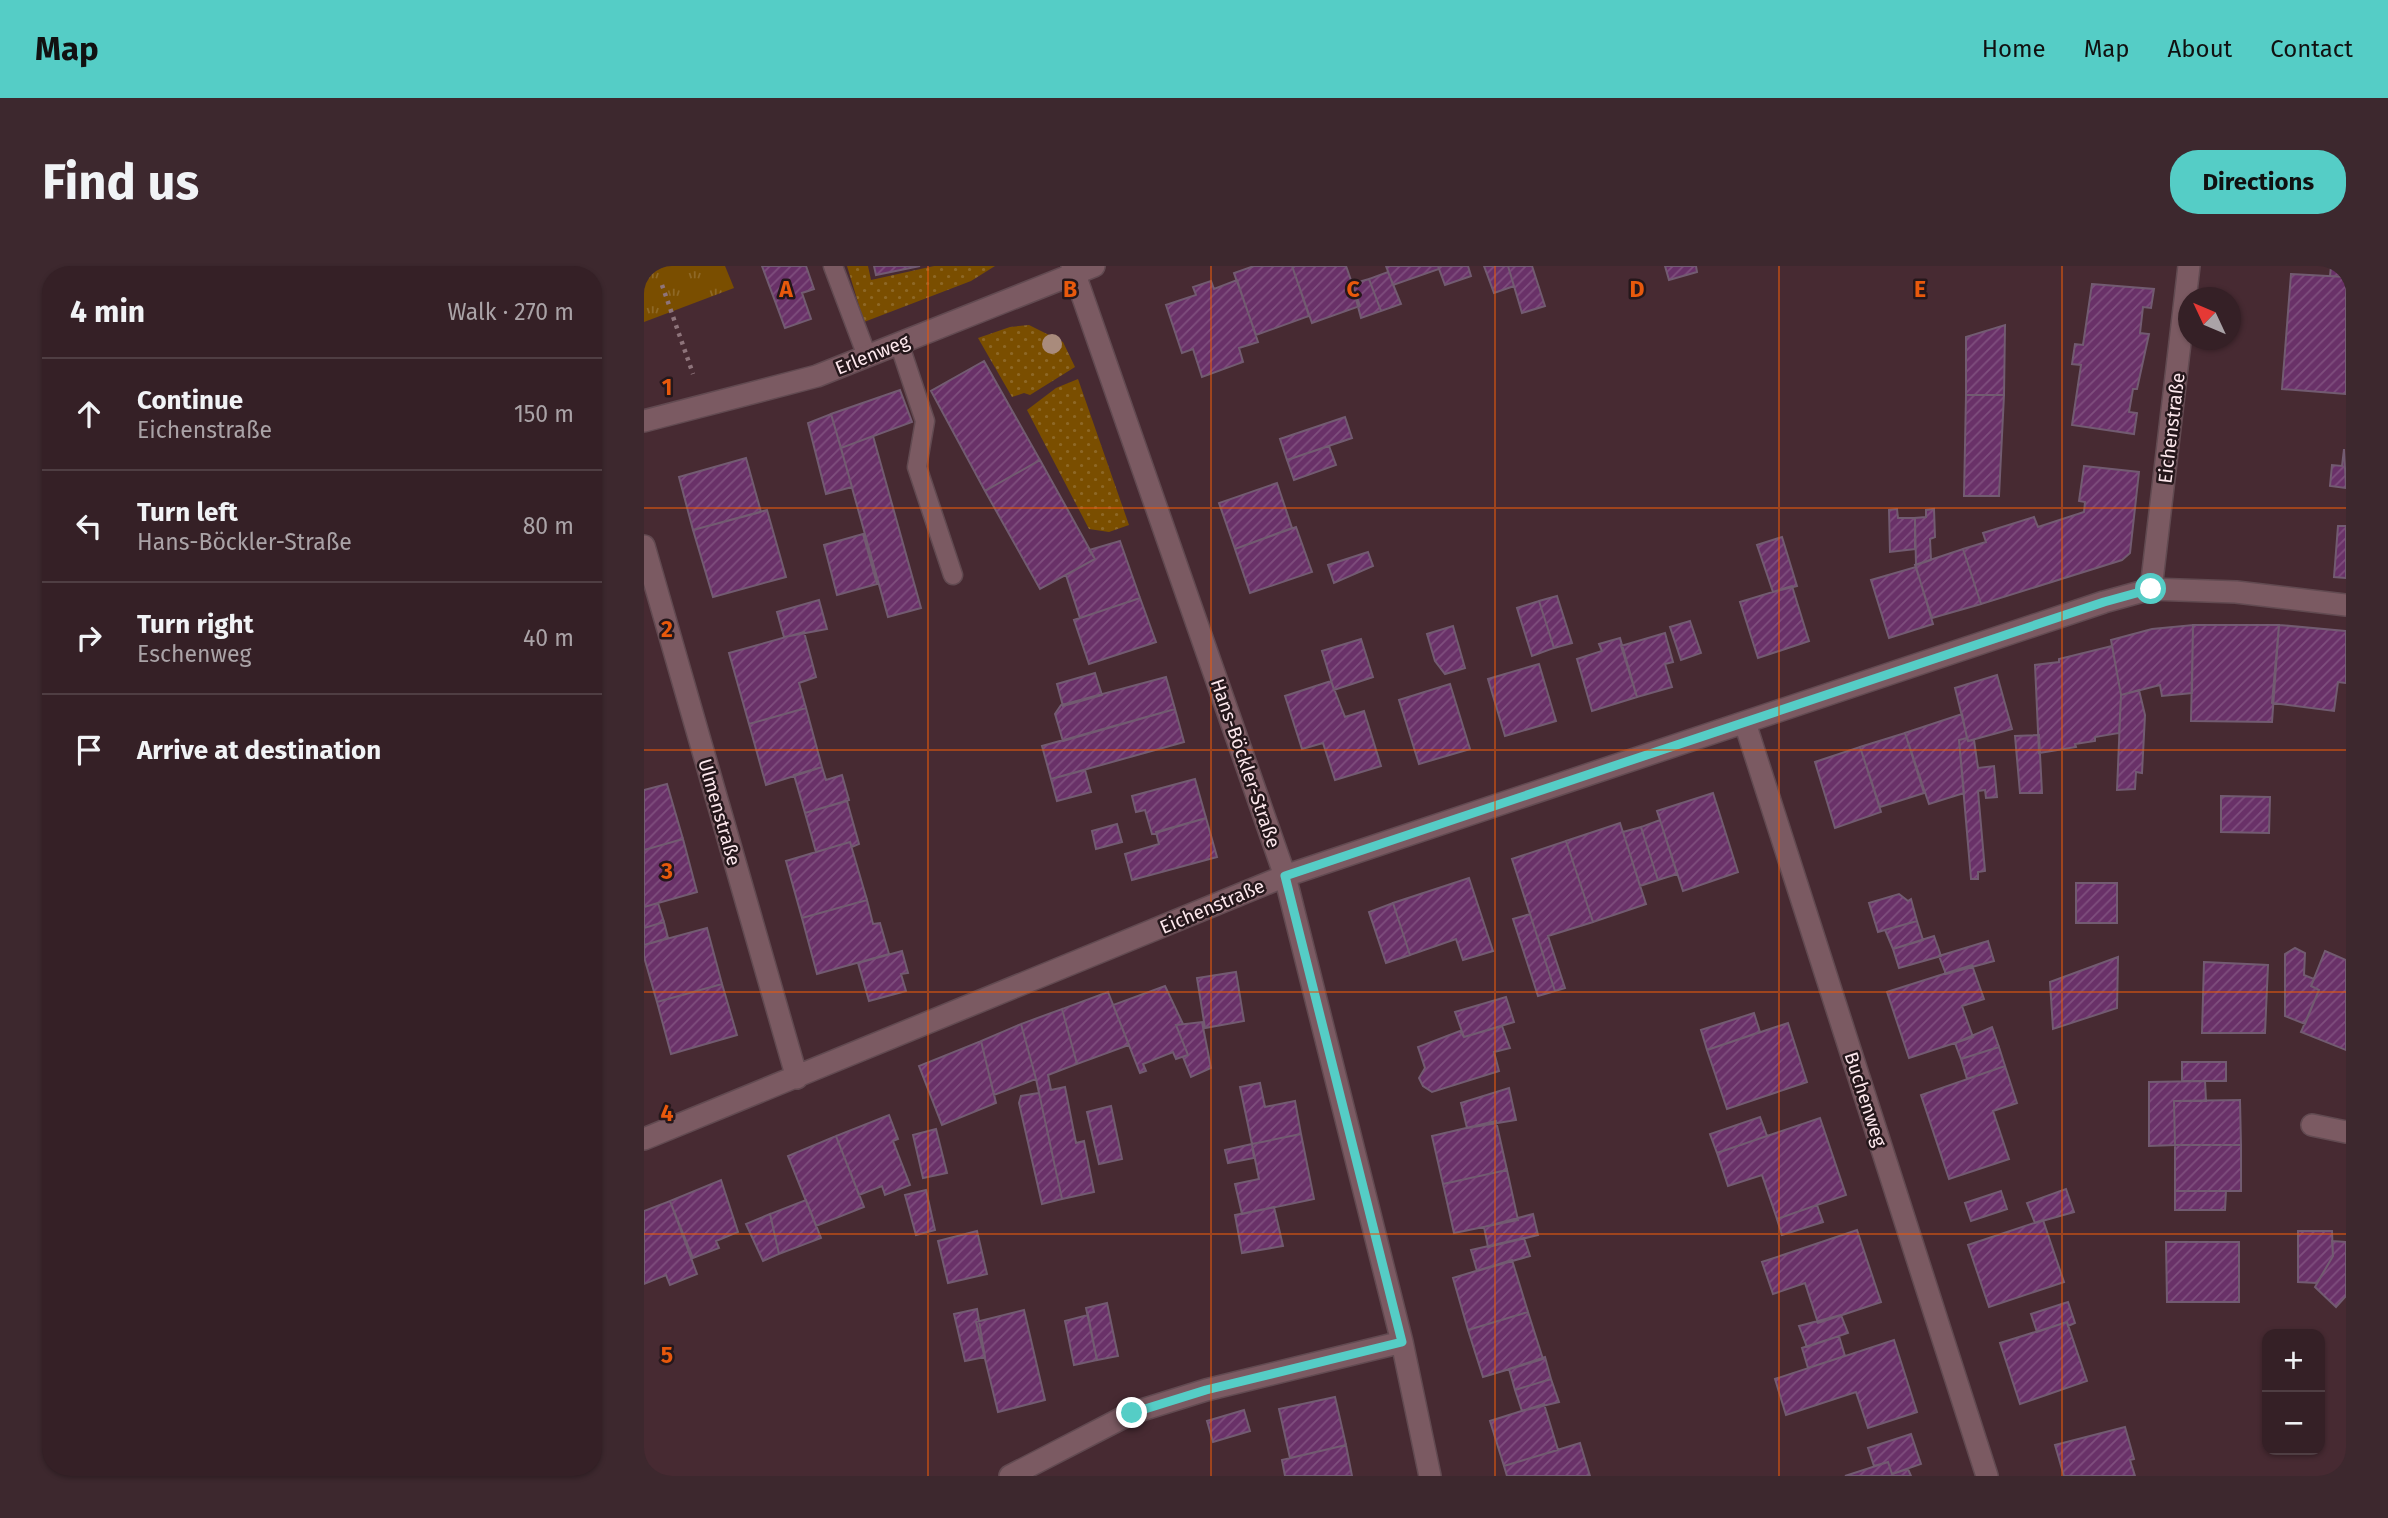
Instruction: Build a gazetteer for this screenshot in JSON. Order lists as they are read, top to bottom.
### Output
{
  "streets": {
    "street": [
      "Erlenweg",
      "Eichenstraße",
      "Hans-Böckler-Straße",
      "Ulmenstraße",
      "Buchenweg"
    ]
  },
  "crossings": [
    ["Erlenweg", "Hans-Böckler-Straße"],
    ["Eichenstraße", "Hans-Böckler-Straße"],
    ["Eichenstraße", "Ulmenstraße"],
    ["Eichenstraße", "Buchenweg"]
  ],
  "north": "top left",
  "page": {
    "header": "Map",
    "nav": [
      "Home",
      "Map",
      "About",
      "Contact"
    ],
    "buttons": "Directions",
    "title": "Find us",
    "heading": ["4 min", "Walk · 270 m"],
    "list": [
      ["Continue", "Eichenstraße", "150 m"],
      ["Turn left", "Hans-Böckler-Straße", "80 m"],
      ["Turn right", "Eschenweg", "40 m"],
      "Arrive at destination"
    ],
    "map_buttons": ["+", "−"]
  },
  "grid": {
    "columns": [
      "A",
      "B",
      "C",
      "D",
      "E"
    ],
    "rows": [
      "1",
      "2",
      "3",
      "4",
      "5"
    ]
  }
}
